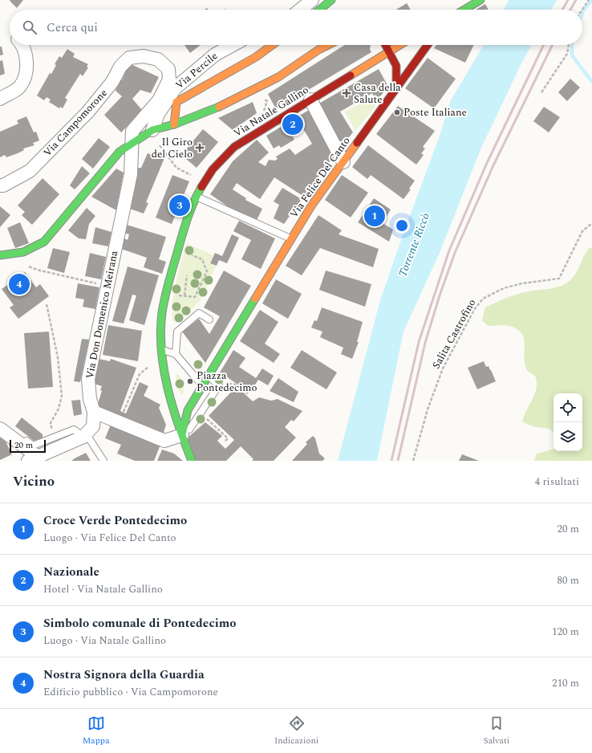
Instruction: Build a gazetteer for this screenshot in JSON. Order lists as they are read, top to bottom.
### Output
{
  "streets": {
    "main road": ["Via Natale Gallino", "Via Felice Del Canto"],
    "street": ["Via Percile", "Via Campomorone", "Via Don Domenico Meirana"],
    "path": ["Salita Castrofino"]
  },
  "crossings": [
    ["Via Campomorone", "Via Don Domenico Meirana"]
  ],
  "water": ["Torrente Riccò"],
  "places": {
    "health": ["Casa della Salute", "Il Giro del Cielo"],
    "other": ["Poste Italiane", "Piazza Pontedecimo"]
  },
  "scale_bar": "20 m",
  "page": {
    "search": "Cerca qui",
    "pins": [
      "2",
      "3",
      "1",
      "4"
    ],
    "scale": "20 m",
    "heading": ["Vicino", "4 risultati"],
    "list": [
      {
        "mark": "1",
        "name": "Croce Verde Pontedecimo",
        "note": "Luogo · Via Felice Del Canto",
        "value": "20 m"
      },
      {
        "mark": "2",
        "name": "Nazionale",
        "note": "Hotel · Via Natale Gallino",
        "value": "80 m"
      },
      {
        "mark": "3",
        "name": "Simbolo comunale di Pontedecimo",
        "note": "Luogo · Via Natale Gallino",
        "value": "120 m"
      },
      {
        "mark": "4",
        "name": "Nostra Signora della Guardia",
        "note": "Edificio pubblico · Via Campomorone",
        "value": "210 m"
      }
    ],
    "nav": ["Mappa", "Indicazioni", "Salvati"]
  }
}
